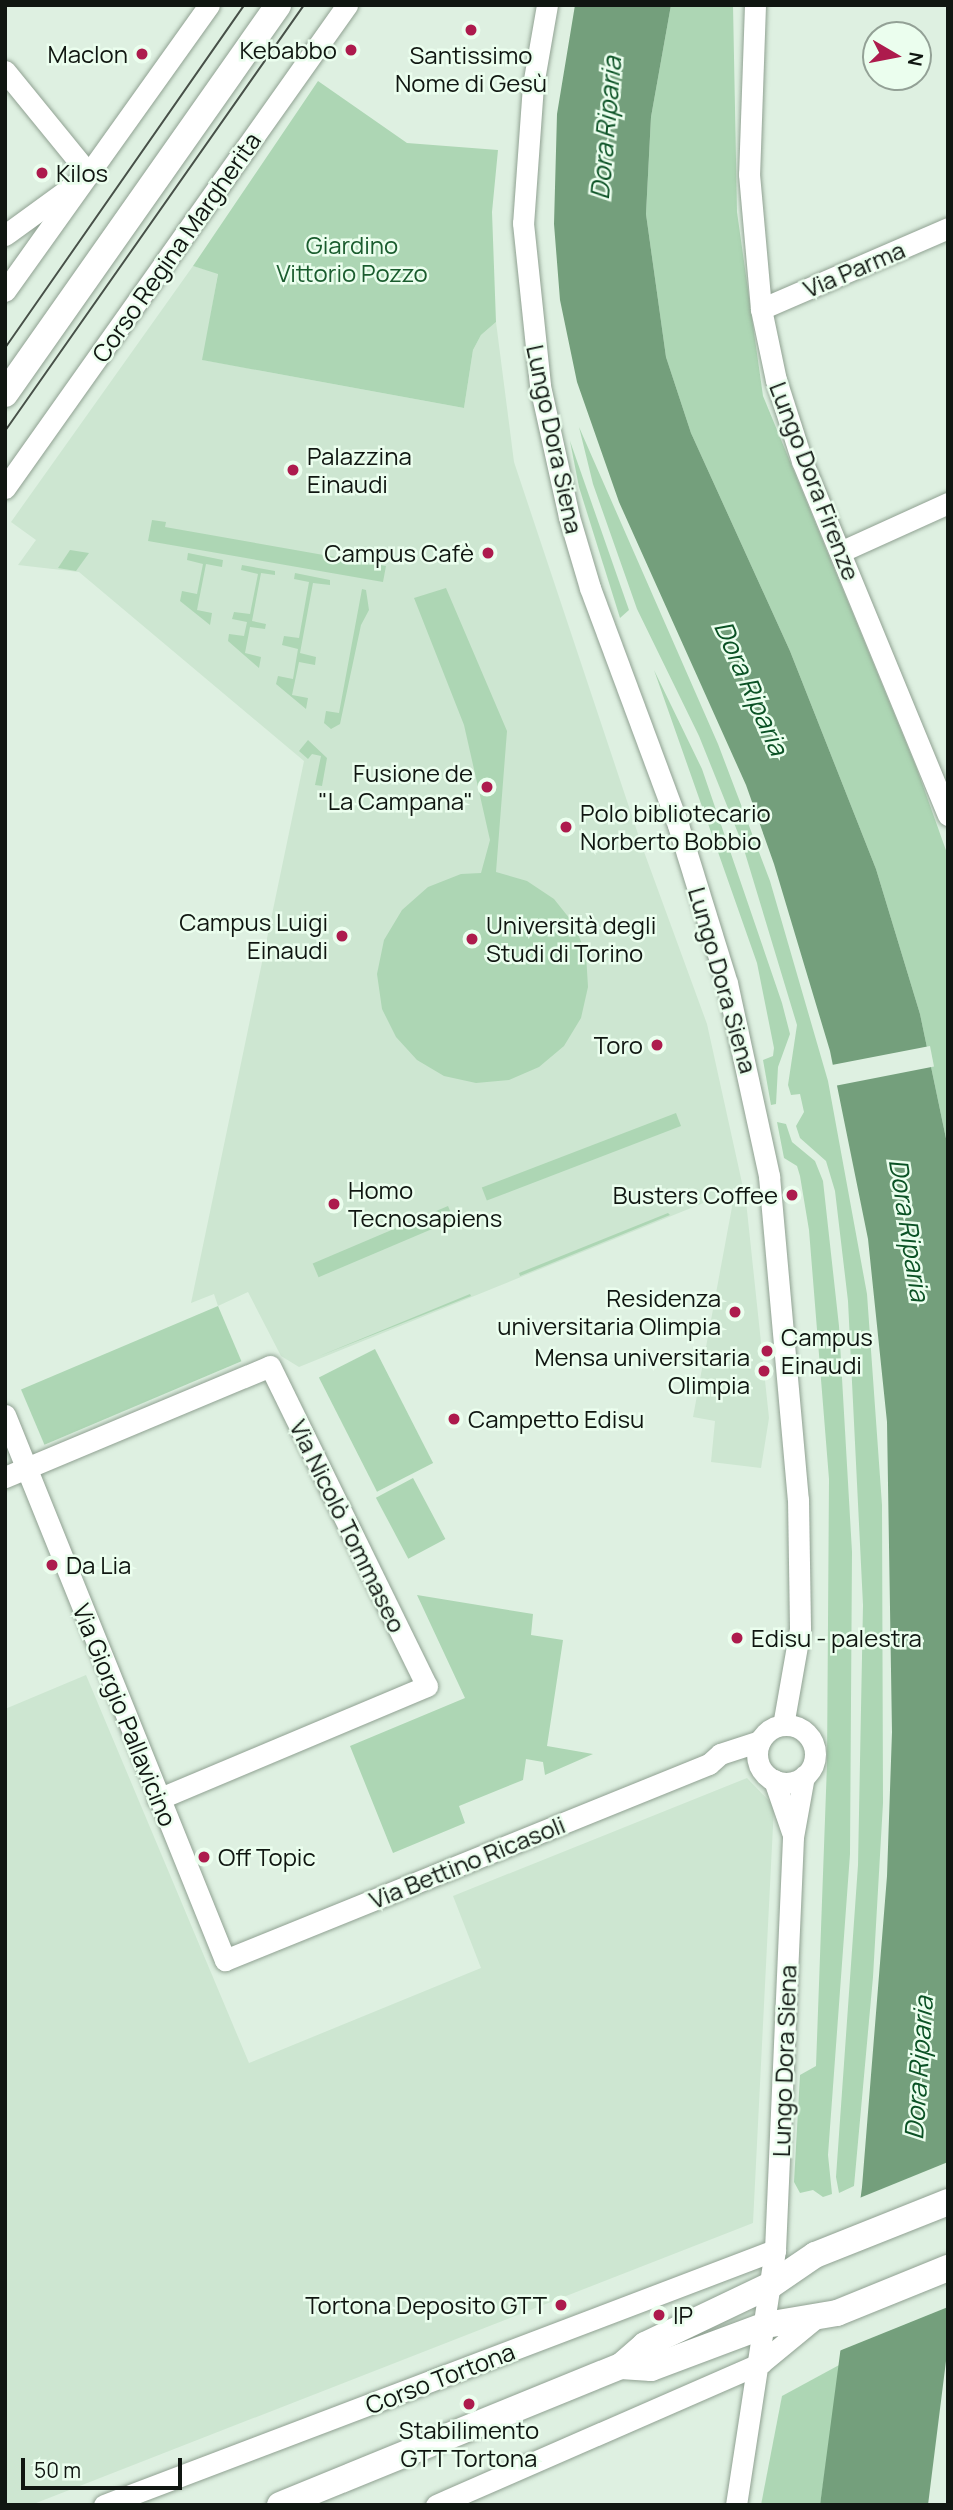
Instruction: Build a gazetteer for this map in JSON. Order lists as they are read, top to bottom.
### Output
{
  "streets": {
    "street": [
      "Corso Regina Margherita",
      "Via Parma",
      "Lungo Dora Siena",
      "Lungo Dora Firenze",
      "Via Nicolò Tommaseo",
      "Via Giorgio Pallavicino",
      "Via Bettino Ricasoli",
      "Corso Tortona"
    ]
  },
  "crossings": [
    ["Via Parma", "Lungo Dora Firenze"],
    ["Lungo Dora Siena", "Via Bettino Ricasoli"],
    ["Lungo Dora Siena", "Corso Tortona"],
    ["Via Nicolò Tommaseo", "Via Giorgio Pallavicino"],
    ["Via Giorgio Pallavicino", "Via Bettino Ricasoli"]
  ],
  "water": ["Dora Riparia"],
  "parks": ["Giardino Vittorio Pozzo"],
  "places": [
    "Santissimo Nome di Gesù",
    "Kebabbo",
    "Maclon",
    "Kilos",
    "Palazzina Einaudi",
    "Campus Cafè",
    "Fusione de \"La Campana\"",
    "Polo bibliotecario Norberto Bobbio",
    "Campus Luigi Einaudi",
    "Università degli Studi di Torino",
    "Toro",
    "Busters Coffee",
    "Homo Tecnosapiens",
    "Residenza universitaria Olimpia",
    "Campus Einaudi",
    "Mensa universitaria Olimpia",
    "Campetto Edisu",
    "Da Lia",
    "Edisu - palestra",
    "Off Topic",
    "Tortona Deposito GTT",
    "IP",
    "Stabilimento GTT Tortona"
  ],
  "scale_bar": "50 m",
  "north": "right"
}
